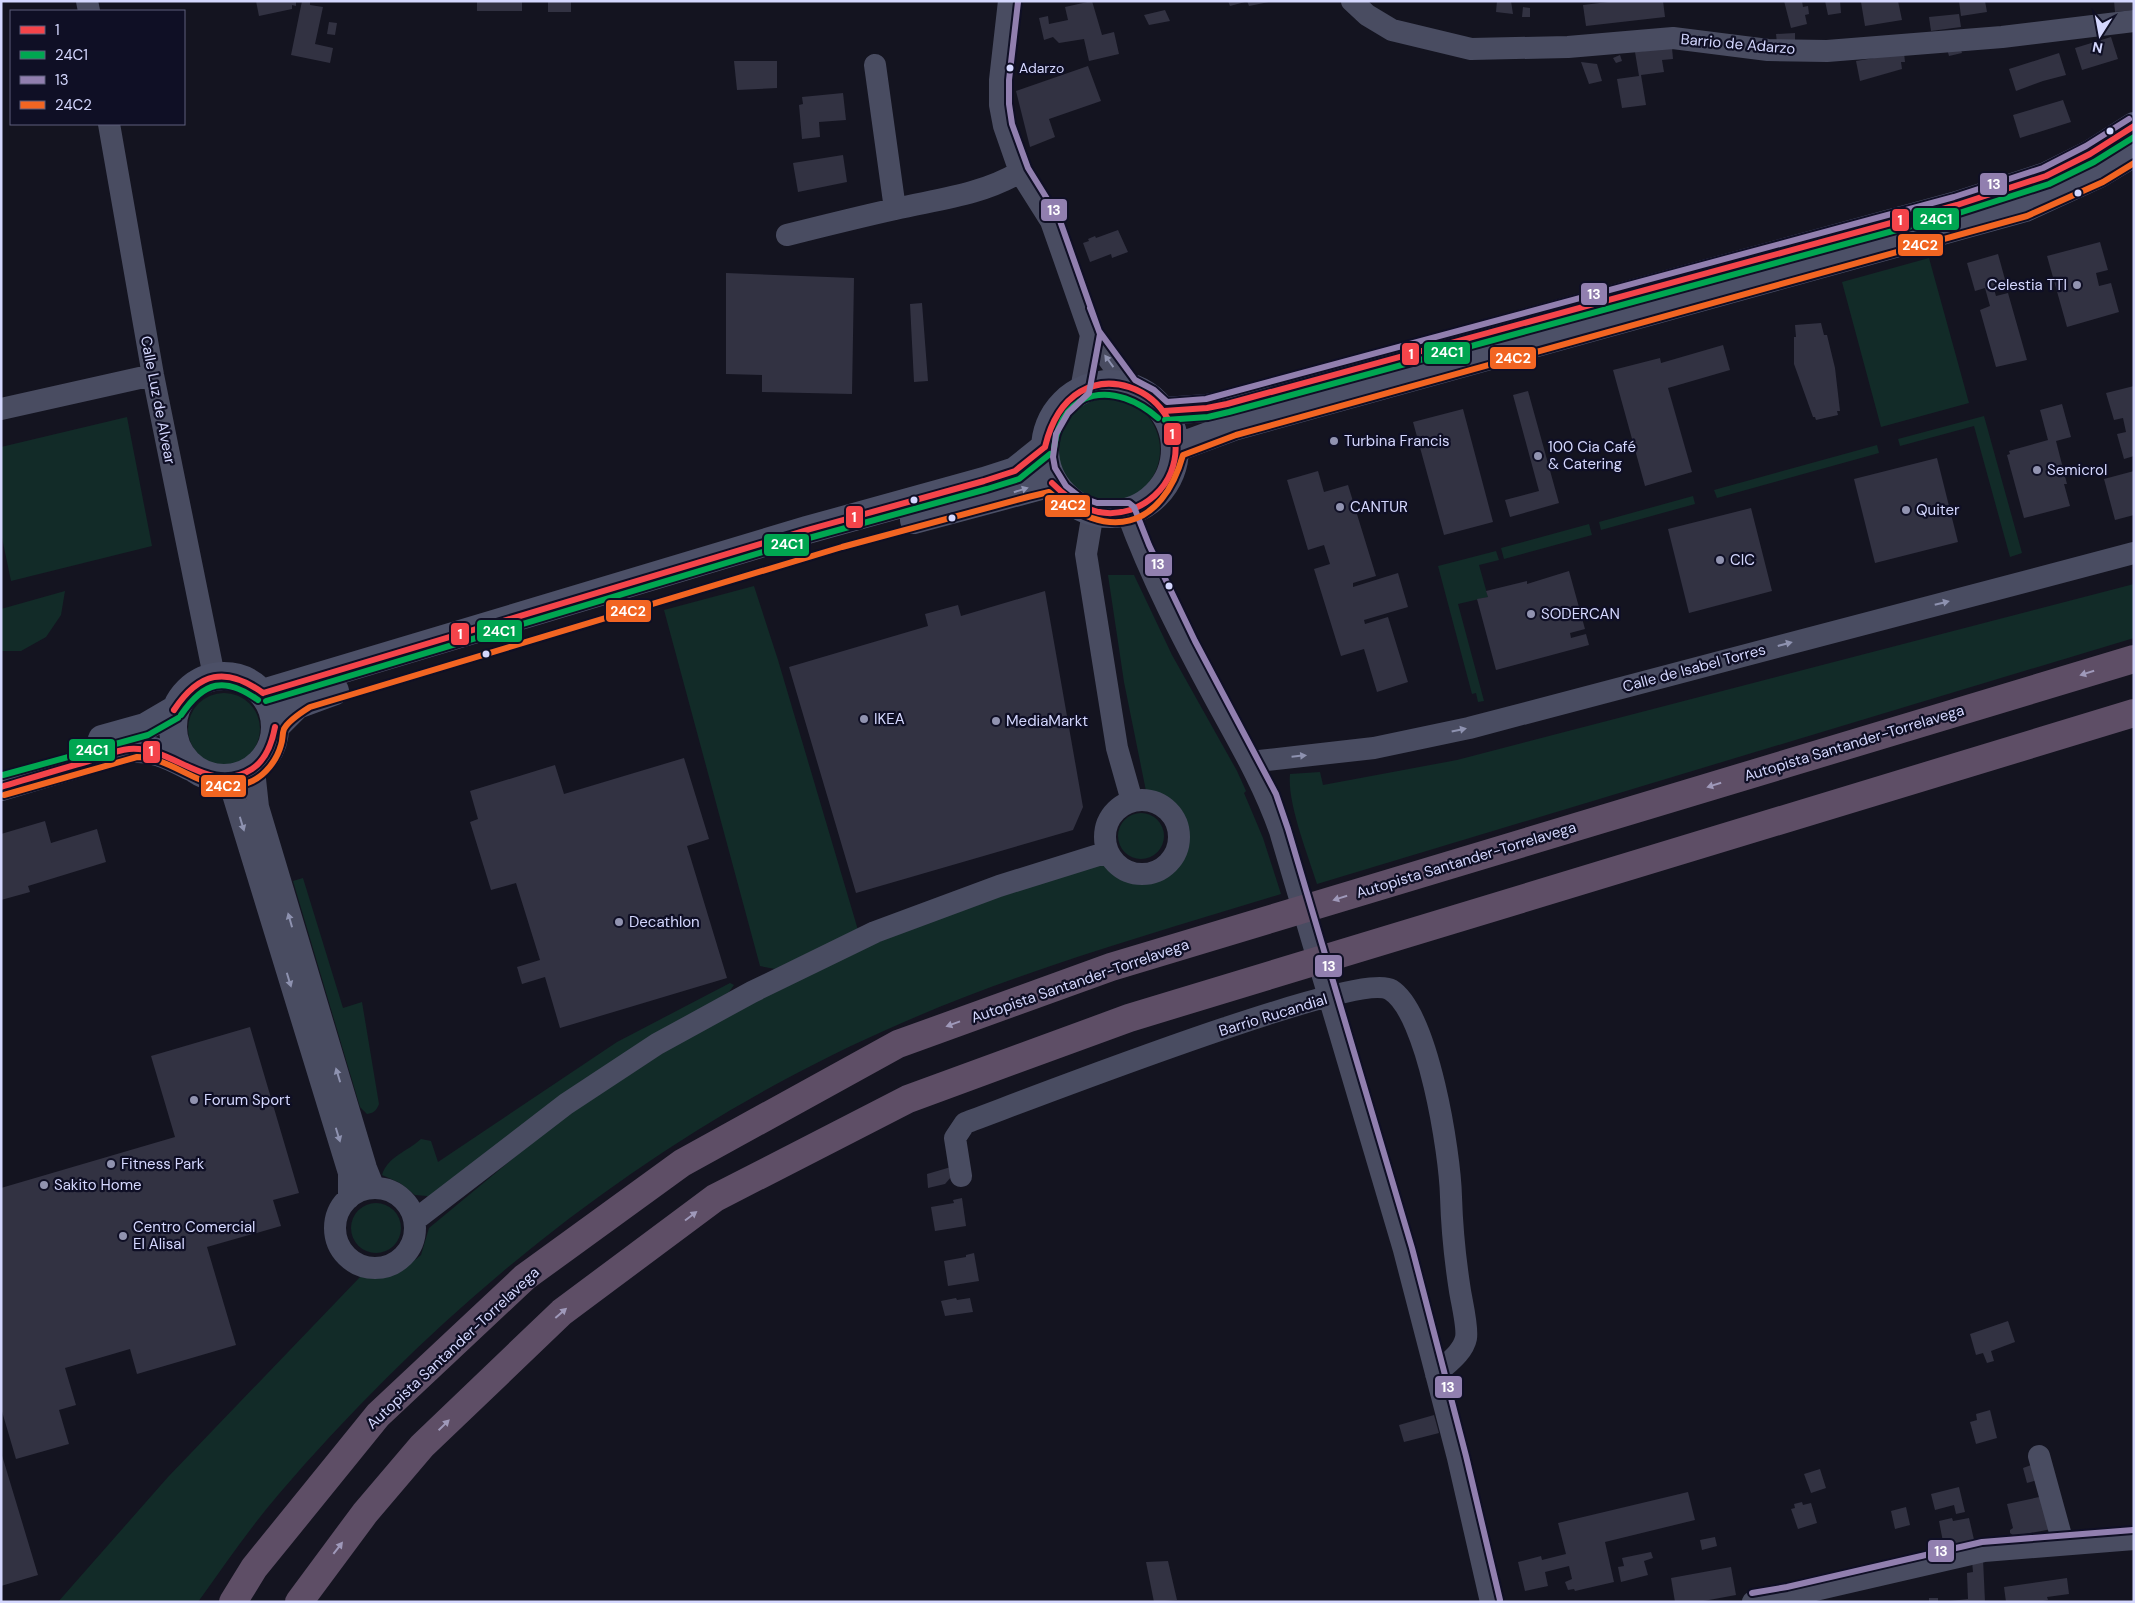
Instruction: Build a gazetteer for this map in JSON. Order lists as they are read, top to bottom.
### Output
{
  "streets": {
    "highway": ["Autopista Santander-Torrelavega"],
    "street": [
      "Barrio de Adarzo",
      "Calle Luz de Alvear",
      "Calle de Isabel Torres",
      "Barrio Rucandial"
    ]
  },
  "one_way": ["Calle de Isabel Torres"],
  "places": [
    "Adarzo",
    "Celestia TTI",
    "Turbina Francis",
    "100 Cia Café & Catering",
    "Semicrol",
    "CANTUR",
    "Quiter",
    "CIC",
    "SODERCAN",
    "IKEA",
    "MediaMarkt",
    "Decathlon",
    "Forum Sport",
    "Fitness Park",
    "Sakito Home",
    "Centro Comercial El Alisal"
  ],
  "lines": [
    "transit line 13",
    "transit line 1",
    "transit line 24C1",
    "transit line 24C2"
  ],
  "legend": [
    "1",
    "24C1",
    "13",
    "24C2"
  ],
  "north": "bottom"
}
